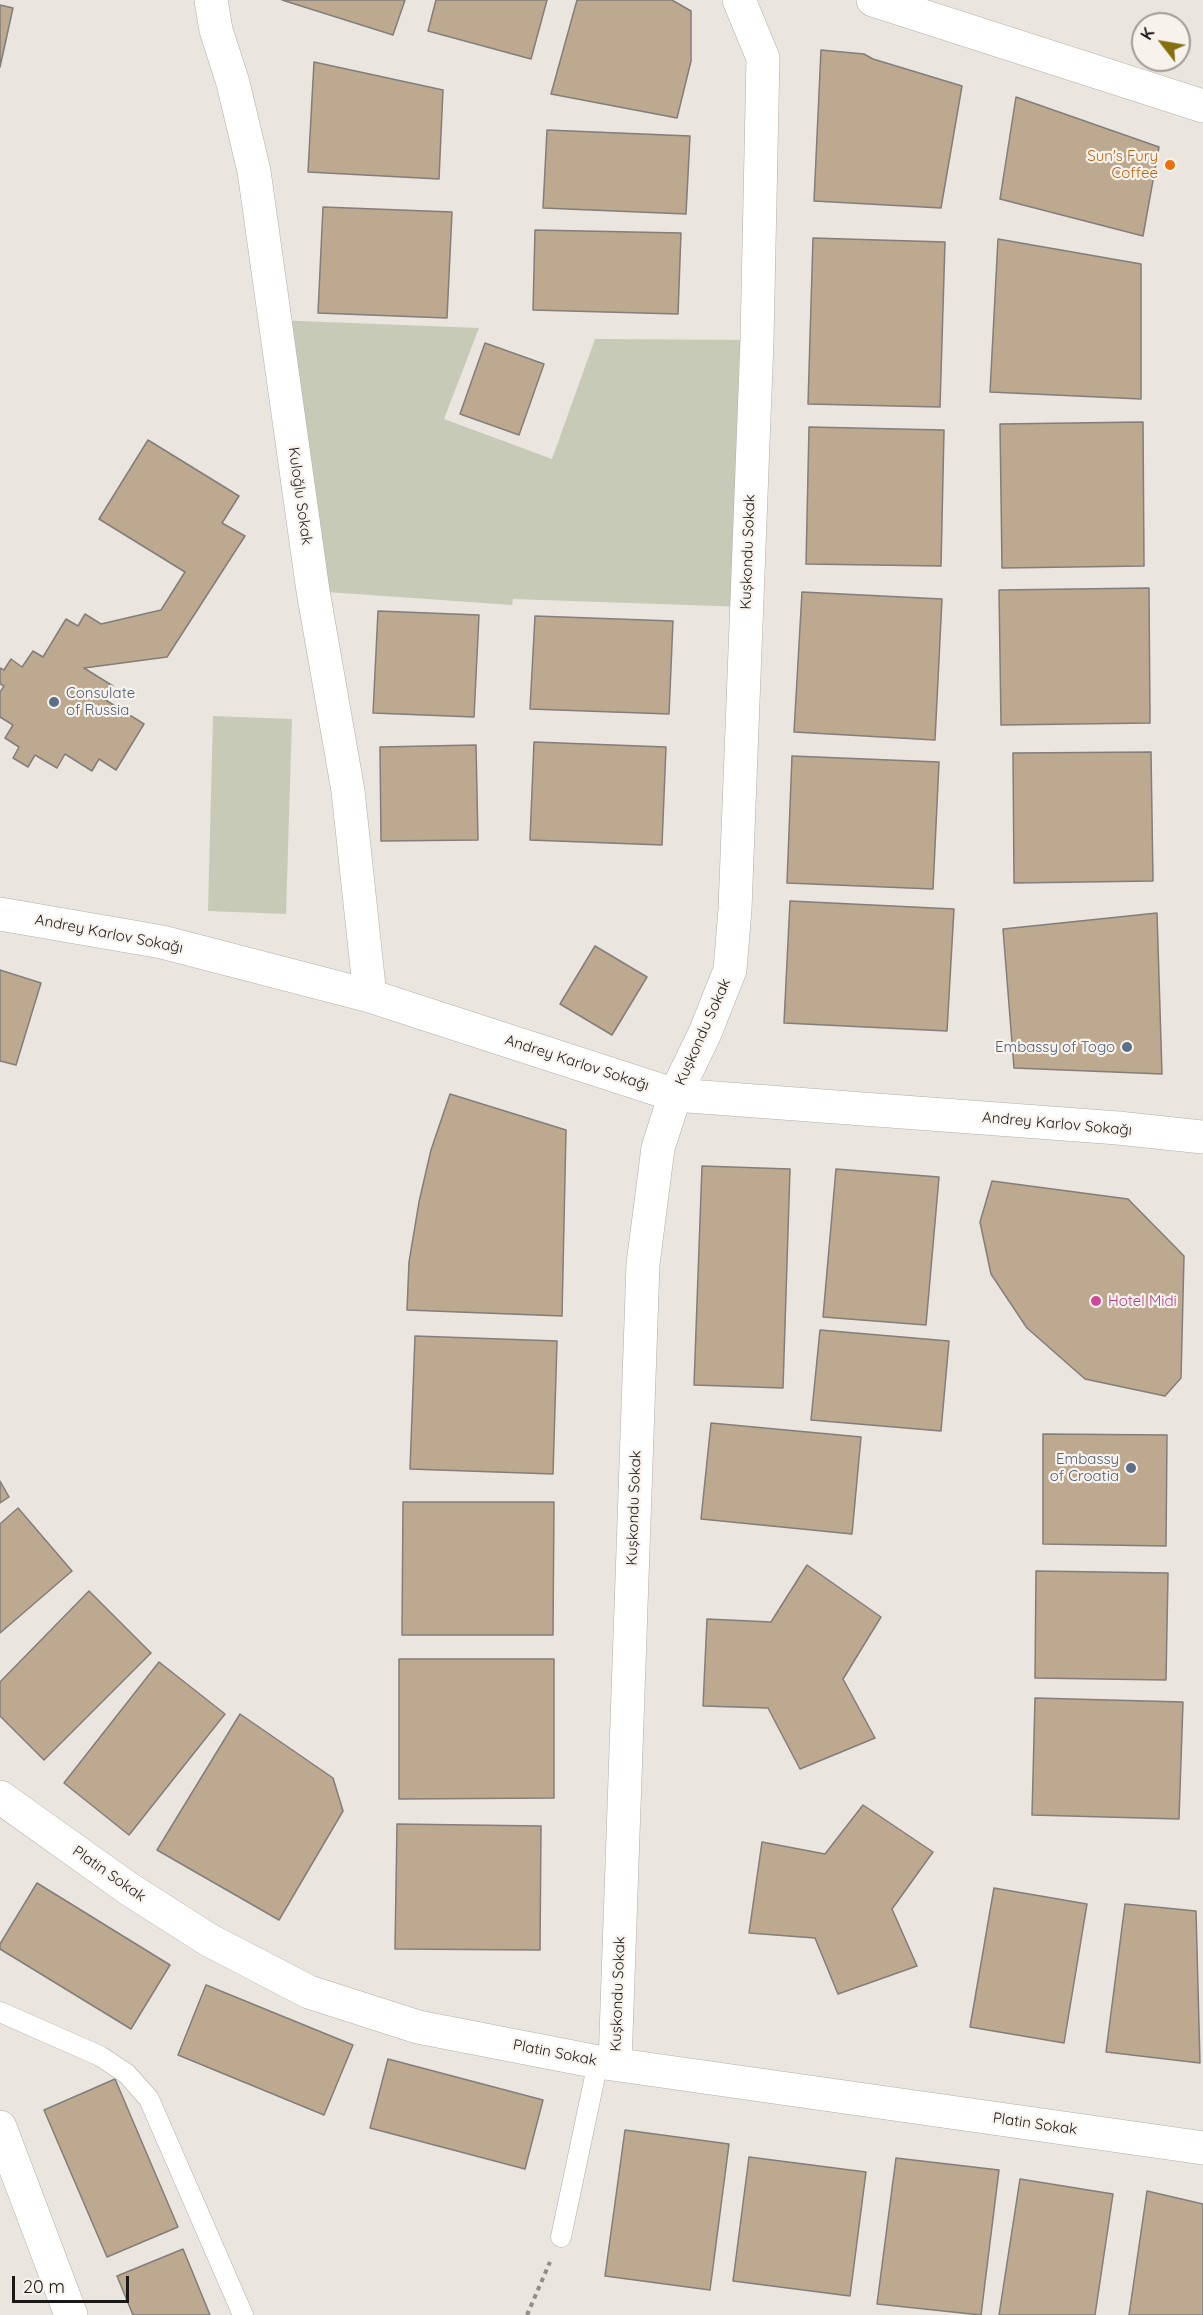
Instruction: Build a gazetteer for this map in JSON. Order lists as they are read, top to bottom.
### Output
{
  "streets": {
    "street": [
      "Kuloğlu Sokak",
      "Kuşkondu Sokak",
      "Andrey Karlov Sokağı",
      "Platin Sokak"
    ]
  },
  "crossings": [
    ["Kuloğlu Sokak", "Andrey Karlov Sokağı"],
    ["Kuşkondu Sokak", "Andrey Karlov Sokağı"],
    ["Kuşkondu Sokak", "Platin Sokak"]
  ],
  "places": [
    "Sun's Fury Coffee",
    "Consulate of Russia",
    "Embassy of Togo",
    "Hotel Midi",
    "Embassy of Croatia"
  ],
  "scale_bar": "20 m",
  "north": "top left"
}
